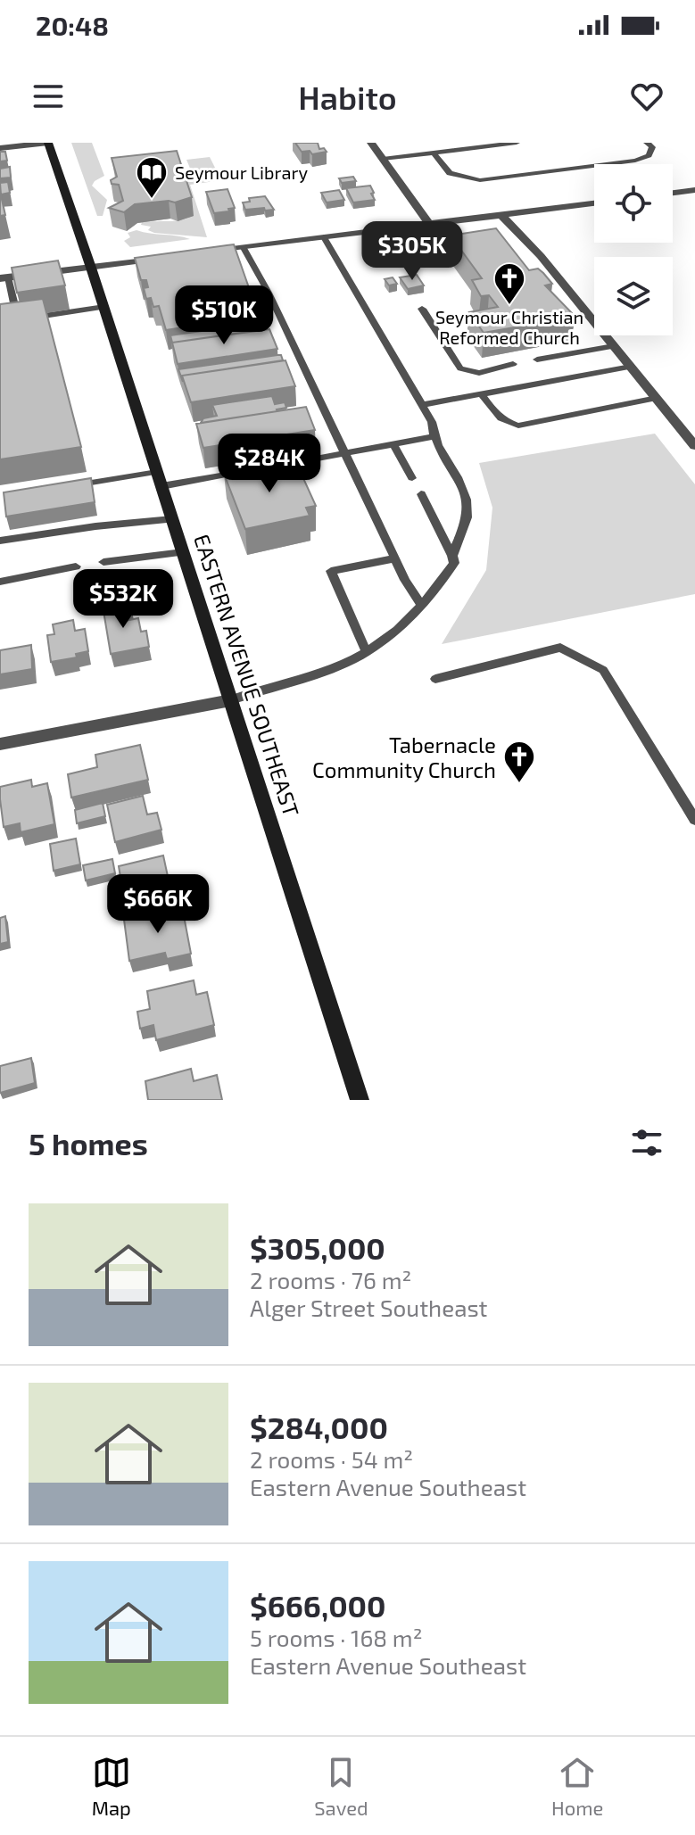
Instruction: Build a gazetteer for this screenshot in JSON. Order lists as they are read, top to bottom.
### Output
{
  "streets": {
    "main road": ["EASTERN AVENUE SOUTHEAST"]
  },
  "places": {
    "library": ["Seymour Library"],
    "church": ["Seymour Christian Reformed Church", "Tabernacle Community Church"]
  },
  "page": {
    "status": "20:48",
    "header": "Habito",
    "price": [
      "$305K",
      "$510K",
      "$284K",
      "$532K",
      "$666K"
    ],
    "heading": "5 homes",
    "list": [
      {
        "name": "$305,000",
        "note": "2 rooms · 76 m² · Alger Street Southeast"
      },
      {
        "name": "$284,000",
        "note": "2 rooms · 54 m² · Eastern Avenue Southeast"
      },
      {
        "name": "$666,000",
        "note": "5 rooms · 168 m² · Eastern Avenue Southeast"
      }
    ],
    "tabs": ["Map", "Saved", "Home"]
  }
}
